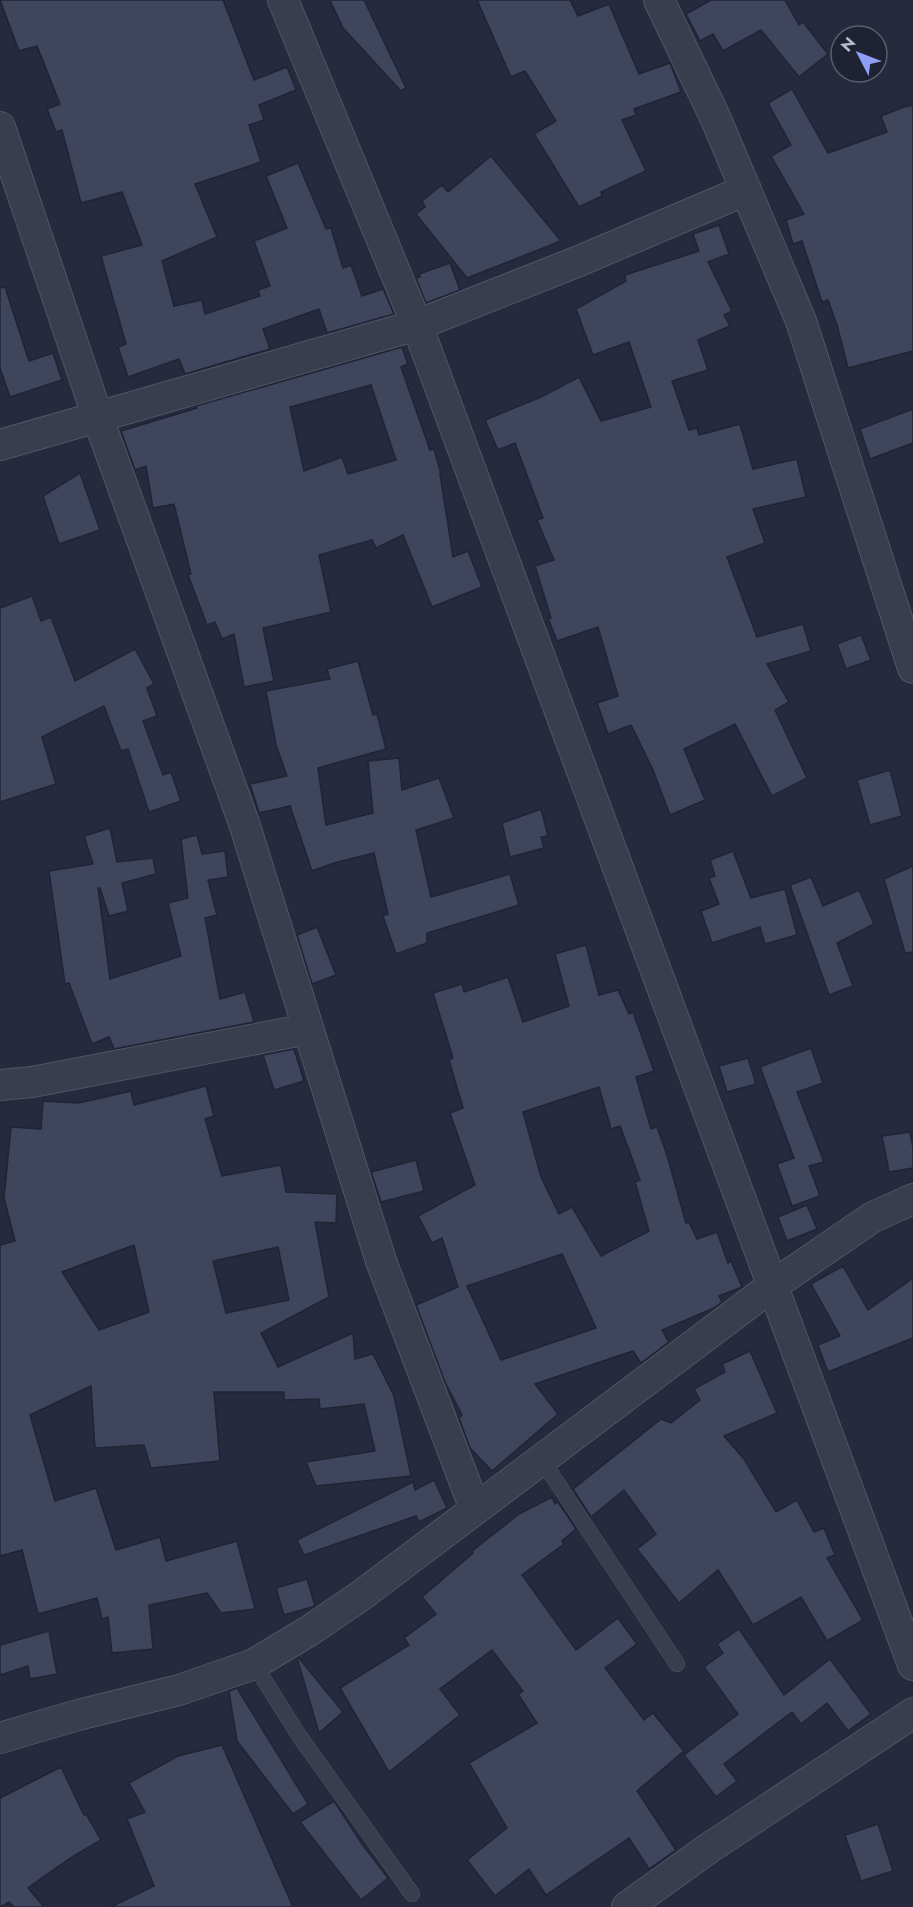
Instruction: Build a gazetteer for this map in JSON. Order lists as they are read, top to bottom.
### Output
{
  "north": "top left"
}
